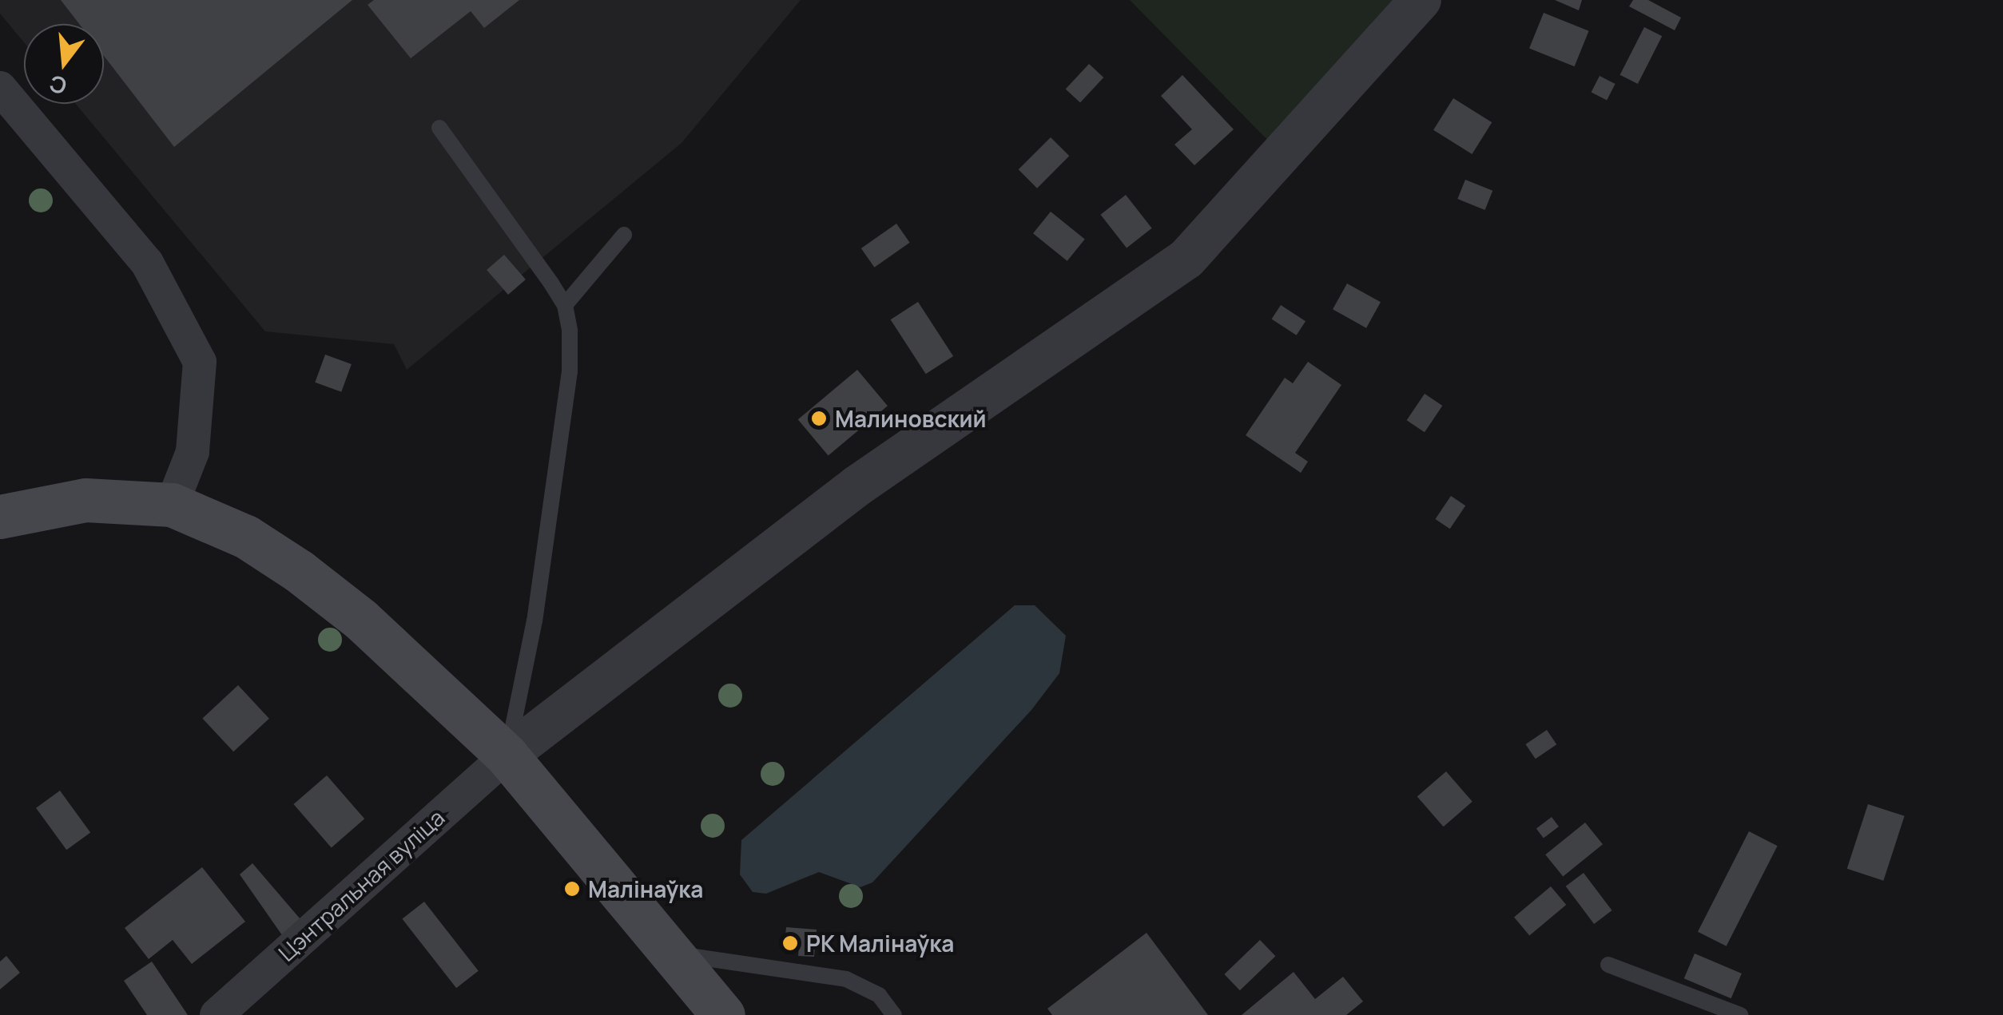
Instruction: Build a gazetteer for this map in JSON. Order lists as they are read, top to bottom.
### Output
{
  "streets": {
    "street": ["Цэнтральная вуліца"]
  },
  "places": ["Малиновский", "Малінаўка", "РК Малінаўка"],
  "north": "bottom"
}
